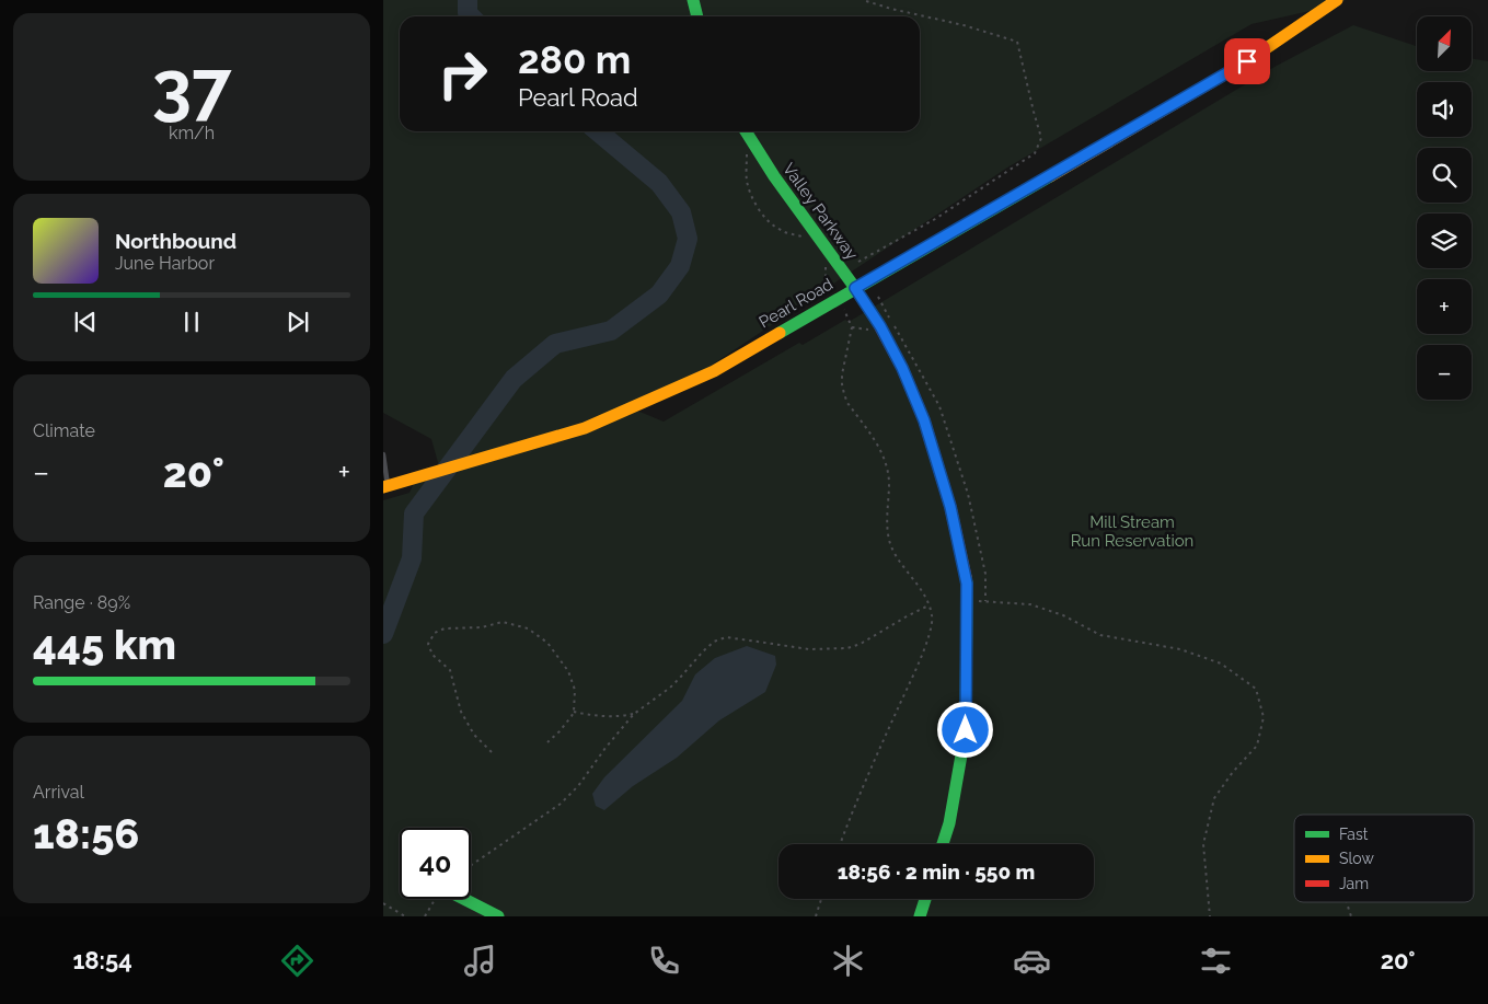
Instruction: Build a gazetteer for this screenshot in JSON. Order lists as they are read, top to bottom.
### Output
{
  "streets": {
    "main road": ["Valley Parkway", "Pearl Road"]
  },
  "crossings": [
    ["Valley Parkway", "Pearl Road"]
  ],
  "parks": ["Mill Stream Run Reservation"],
  "legend": ["Fast", "Slow", "Jam"],
  "north": "top right",
  "page": {
    "tile": [
      ["37", "km/h"],
      "Climate",
      ["Range · 89%", "445 km"],
      ["Arrival", "18:56"]
    ],
    "map_buttons": ["+", "−"],
    "turn": ["280 m", "Pearl Road"],
    "song": ["Northbound", "June Harbor"],
    "heat": ["−", "20°", "+"],
    "limit": "40",
    "trip": "18:56 · 2 min · 550 m",
    "tabs": ["18:54", "20°"]
  }
}
